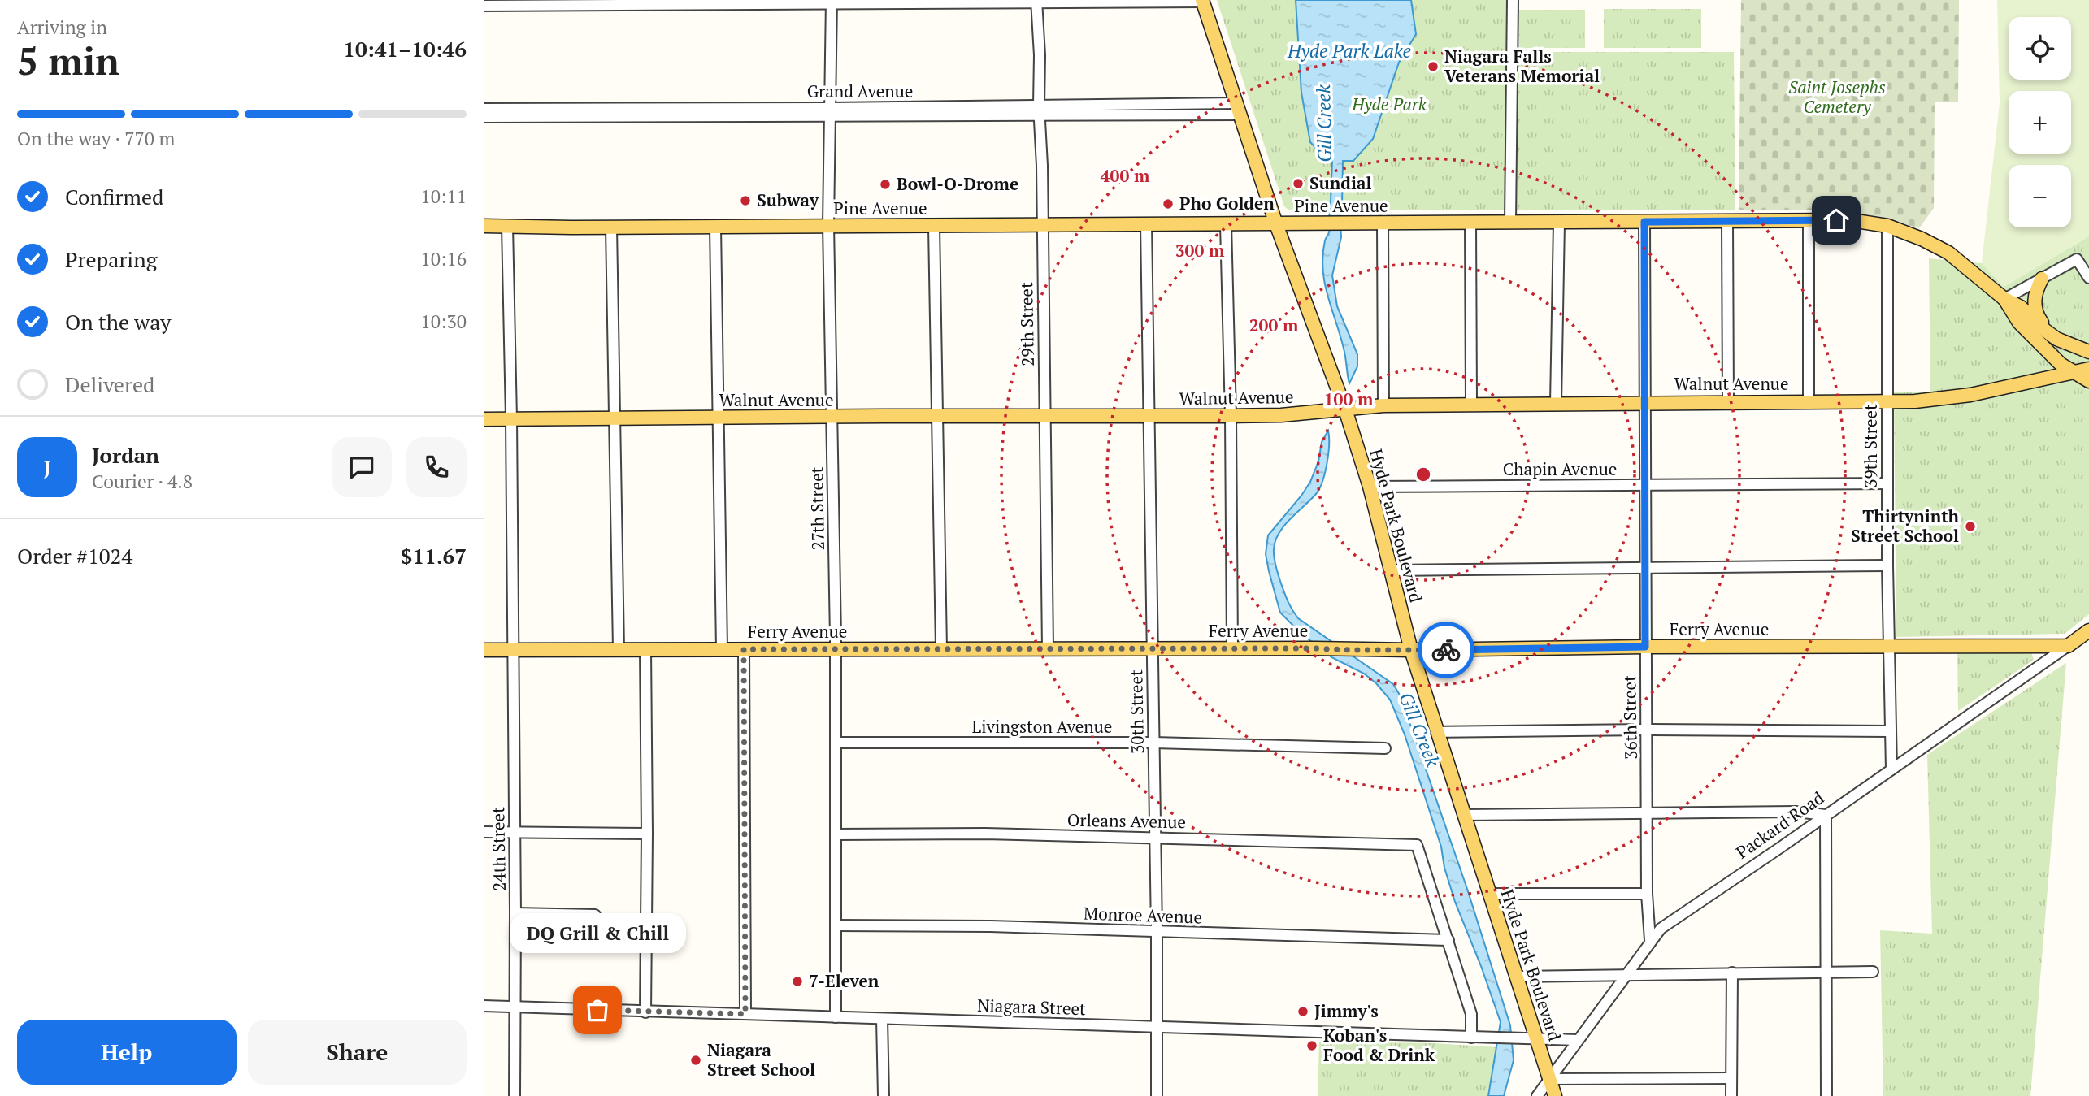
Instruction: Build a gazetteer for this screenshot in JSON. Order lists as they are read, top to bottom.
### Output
{
  "streets": {
    "main road": [
      "Pine Avenue",
      "Walnut Avenue",
      "Hyde Park Boulevard",
      "Ferry Avenue",
      "Packard Road"
    ],
    "street": [
      "Grand Avenue",
      "29th Street",
      "39th Street",
      "Chapin Avenue",
      "27th Street",
      "30th Street",
      "36th Street",
      "Livingston Avenue",
      "Orleans Avenue",
      "24th Street",
      "Monroe Avenue",
      "Niagara Street"
    ]
  },
  "crossings": [
    ["Grand Avenue", "29th Street"],
    ["Grand Avenue", "27th Street"],
    ["Grand Avenue", "Hyde Park Boulevard"],
    ["Pine Avenue", "29th Street"],
    ["Pine Avenue", "39th Street"],
    ["Pine Avenue", "27th Street"],
    ["Pine Avenue", "Hyde Park Boulevard"],
    ["Pine Avenue", "30th Street"],
    ["Pine Avenue", "36th Street"],
    ["Pine Avenue", "24th Street"],
    ["29th Street", "Walnut Avenue"],
    ["29th Street", "Ferry Avenue"],
    ["Walnut Avenue", "39th Street"],
    ["Walnut Avenue", "27th Street"],
    ["Walnut Avenue", "Hyde Park Boulevard"],
    ["Walnut Avenue", "30th Street"],
    ["Walnut Avenue", "36th Street"],
    ["Walnut Avenue", "24th Street"],
    ["39th Street", "Chapin Avenue"],
    ["39th Street", "Ferry Avenue"],
    ["39th Street", "Packard Road"],
    ["Chapin Avenue", "Hyde Park Boulevard"],
    ["Chapin Avenue", "36th Street"],
    ["27th Street", "Ferry Avenue"],
    ["27th Street", "Livingston Avenue"],
    ["27th Street", "Orleans Avenue"],
    ["27th Street", "Monroe Avenue"],
    ["27th Street", "Niagara Street"],
    ["Hyde Park Boulevard", "Ferry Avenue"],
    ["Hyde Park Boulevard", "Packard Road"],
    ["Hyde Park Boulevard", "Niagara Street"],
    ["Ferry Avenue", "30th Street"],
    ["Ferry Avenue", "36th Street"],
    ["Ferry Avenue", "Packard Road"],
    ["Ferry Avenue", "24th Street"],
    ["30th Street", "Livingston Avenue"],
    ["30th Street", "Orleans Avenue"],
    ["30th Street", "Monroe Avenue"],
    ["30th Street", "Niagara Street"],
    ["36th Street", "Packard Road"],
    ["Orleans Avenue", "Monroe Avenue"],
    ["Packard Road", "Niagara Street"],
    ["24th Street", "Niagara Street"]
  ],
  "water": ["Hyde Park Lake", "Gill Creek"],
  "parks": ["Saint Josephs Cemetery", "Hyde Park"],
  "places": [
    "Niagara Falls Veterans Memorial",
    "Sundial",
    "Bowl-O-Drome",
    "Subway",
    "Pho Golden",
    "Thirtyninth Street School",
    "7-Eleven",
    "DQ Grill & Chill",
    "Jimmy's",
    "Koban's Food & Drink",
    "Niagara Street School"
  ],
  "page": {
    "heading": ["5 min", "Arriving in", "10:41–10:46"],
    "panel": [
      "Jordan",
      "Courier · 4.8",
      "Order #1024",
      "$11.67"
    ],
    "map_buttons": ["+", "−"],
    "bar": "On the way · 770 m",
    "list": [
      ["Confirmed", "10:11"],
      ["Preparing", "10:16"],
      ["On the way", "10:30"],
      "Delivered"
    ],
    "round": "J",
    "bubble": "DQ Grill & Chill",
    "buttons": ["Help", "Share"]
  },
  "rings": [
    "400 m",
    "300 m",
    "200 m",
    "100 m"
  ]
}
